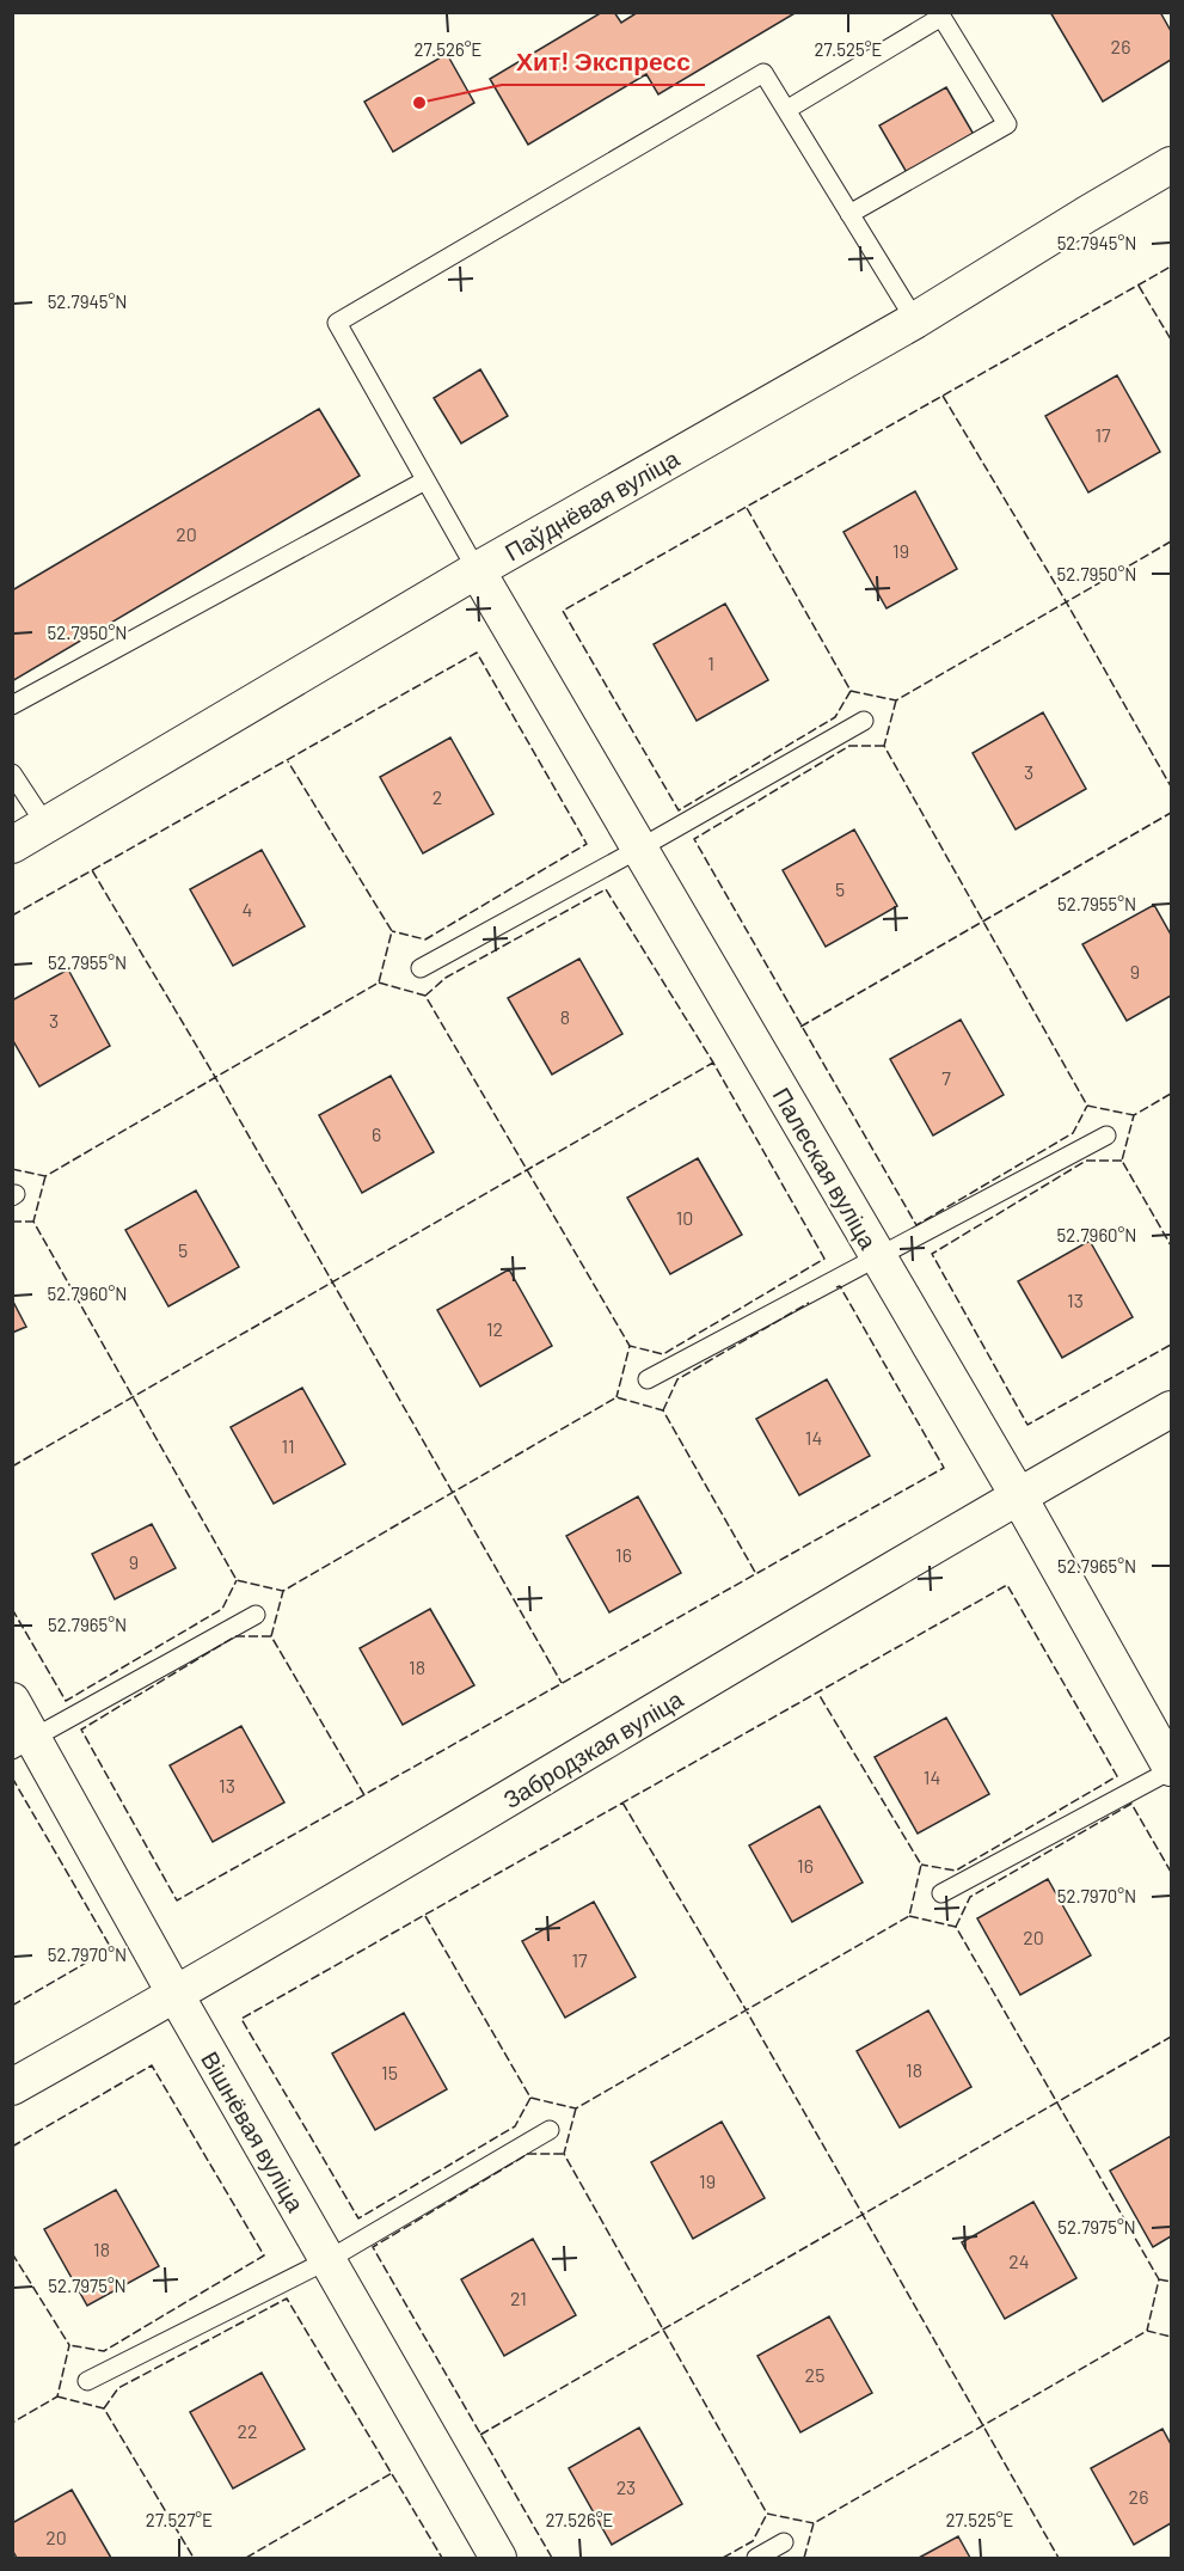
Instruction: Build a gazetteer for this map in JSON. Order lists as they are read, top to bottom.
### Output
{
  "streets": {
    "street": [
      "Паўднёвая вуліца",
      "Палеская вуліца",
      "Забродзкая вуліца",
      "Вішнёвая вуліца"
    ]
  },
  "crossings": [
    ["Паўднёвая вуліца", "Палеская вуліца"],
    ["Палеская вуліца", "Забродзкая вуліца"],
    ["Забродзкая вуліца", "Вішнёвая вуліца"]
  ],
  "places": ["Хит! Экспресс"],
  "house_numbers": [
    "26",
    "17",
    "20",
    "19",
    "1",
    "3",
    "2",
    "5",
    "4",
    "9",
    "8",
    "3",
    "7",
    "6",
    "10",
    "5",
    "13",
    "12",
    "14",
    "11",
    "16",
    "9",
    "18",
    "14",
    "13",
    "16",
    "20",
    "17",
    "18",
    "15",
    "19",
    "18",
    "24",
    "21",
    "25",
    "22",
    "23",
    "26",
    "20"
  ],
  "coordinates": [
    "27.526°E",
    "27.525°E",
    "52.7945°N",
    "52.7950°N",
    "52.7955°N",
    "52.7960°N",
    "52.7965°N",
    "52.7970°N",
    "52.7975°N",
    "27.527°E"
  ]
}
